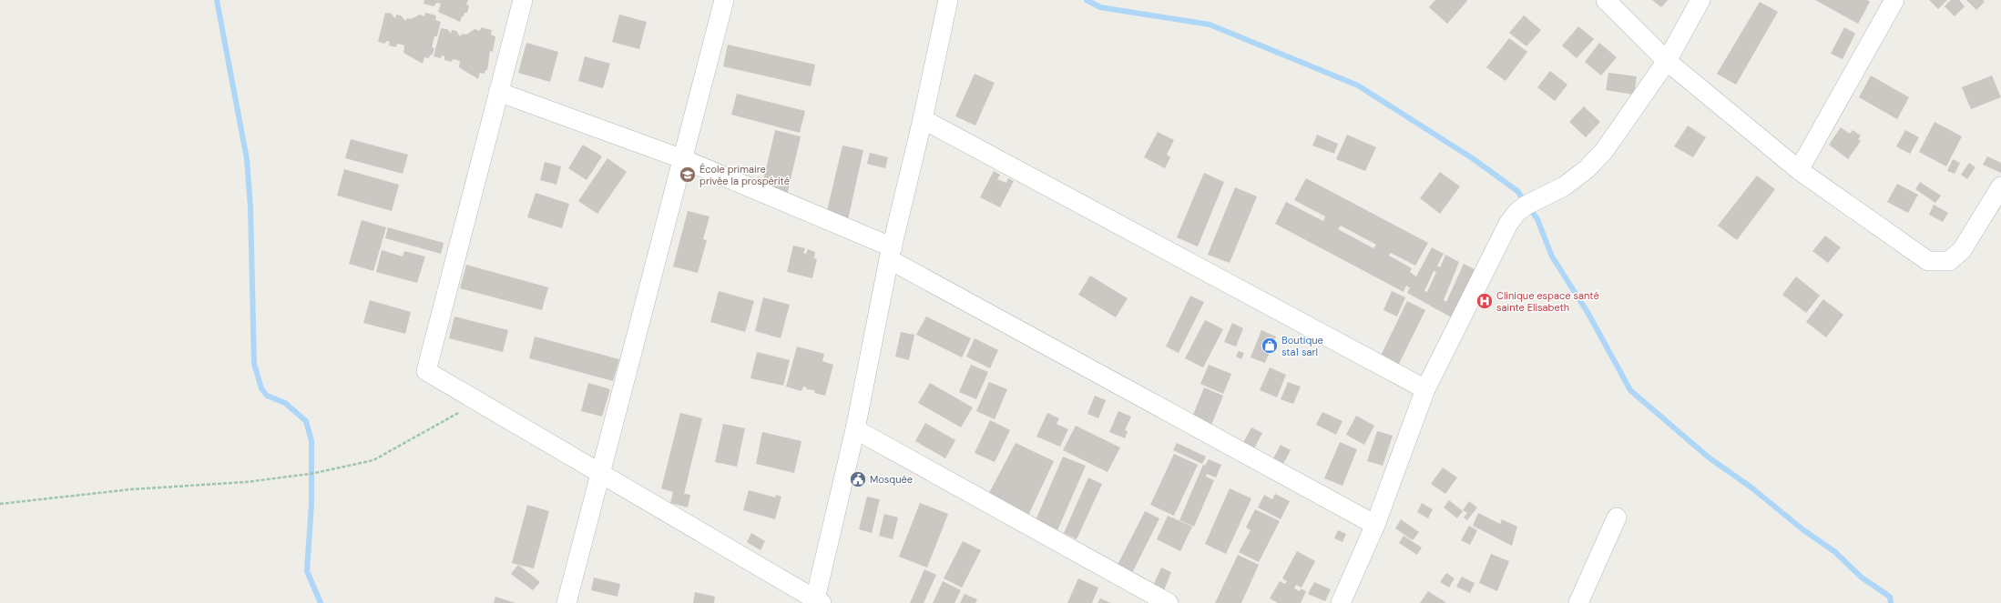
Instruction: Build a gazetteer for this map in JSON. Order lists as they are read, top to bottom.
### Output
{
  "places": {
    "school or university": ["École primaire privée la prospérité"],
    "hospital": ["Clinique espace santé sainte Elisabeth"],
    "shop": ["Boutique sta1 sarl"],
    "public building": ["Mosquée"]
  }
}
